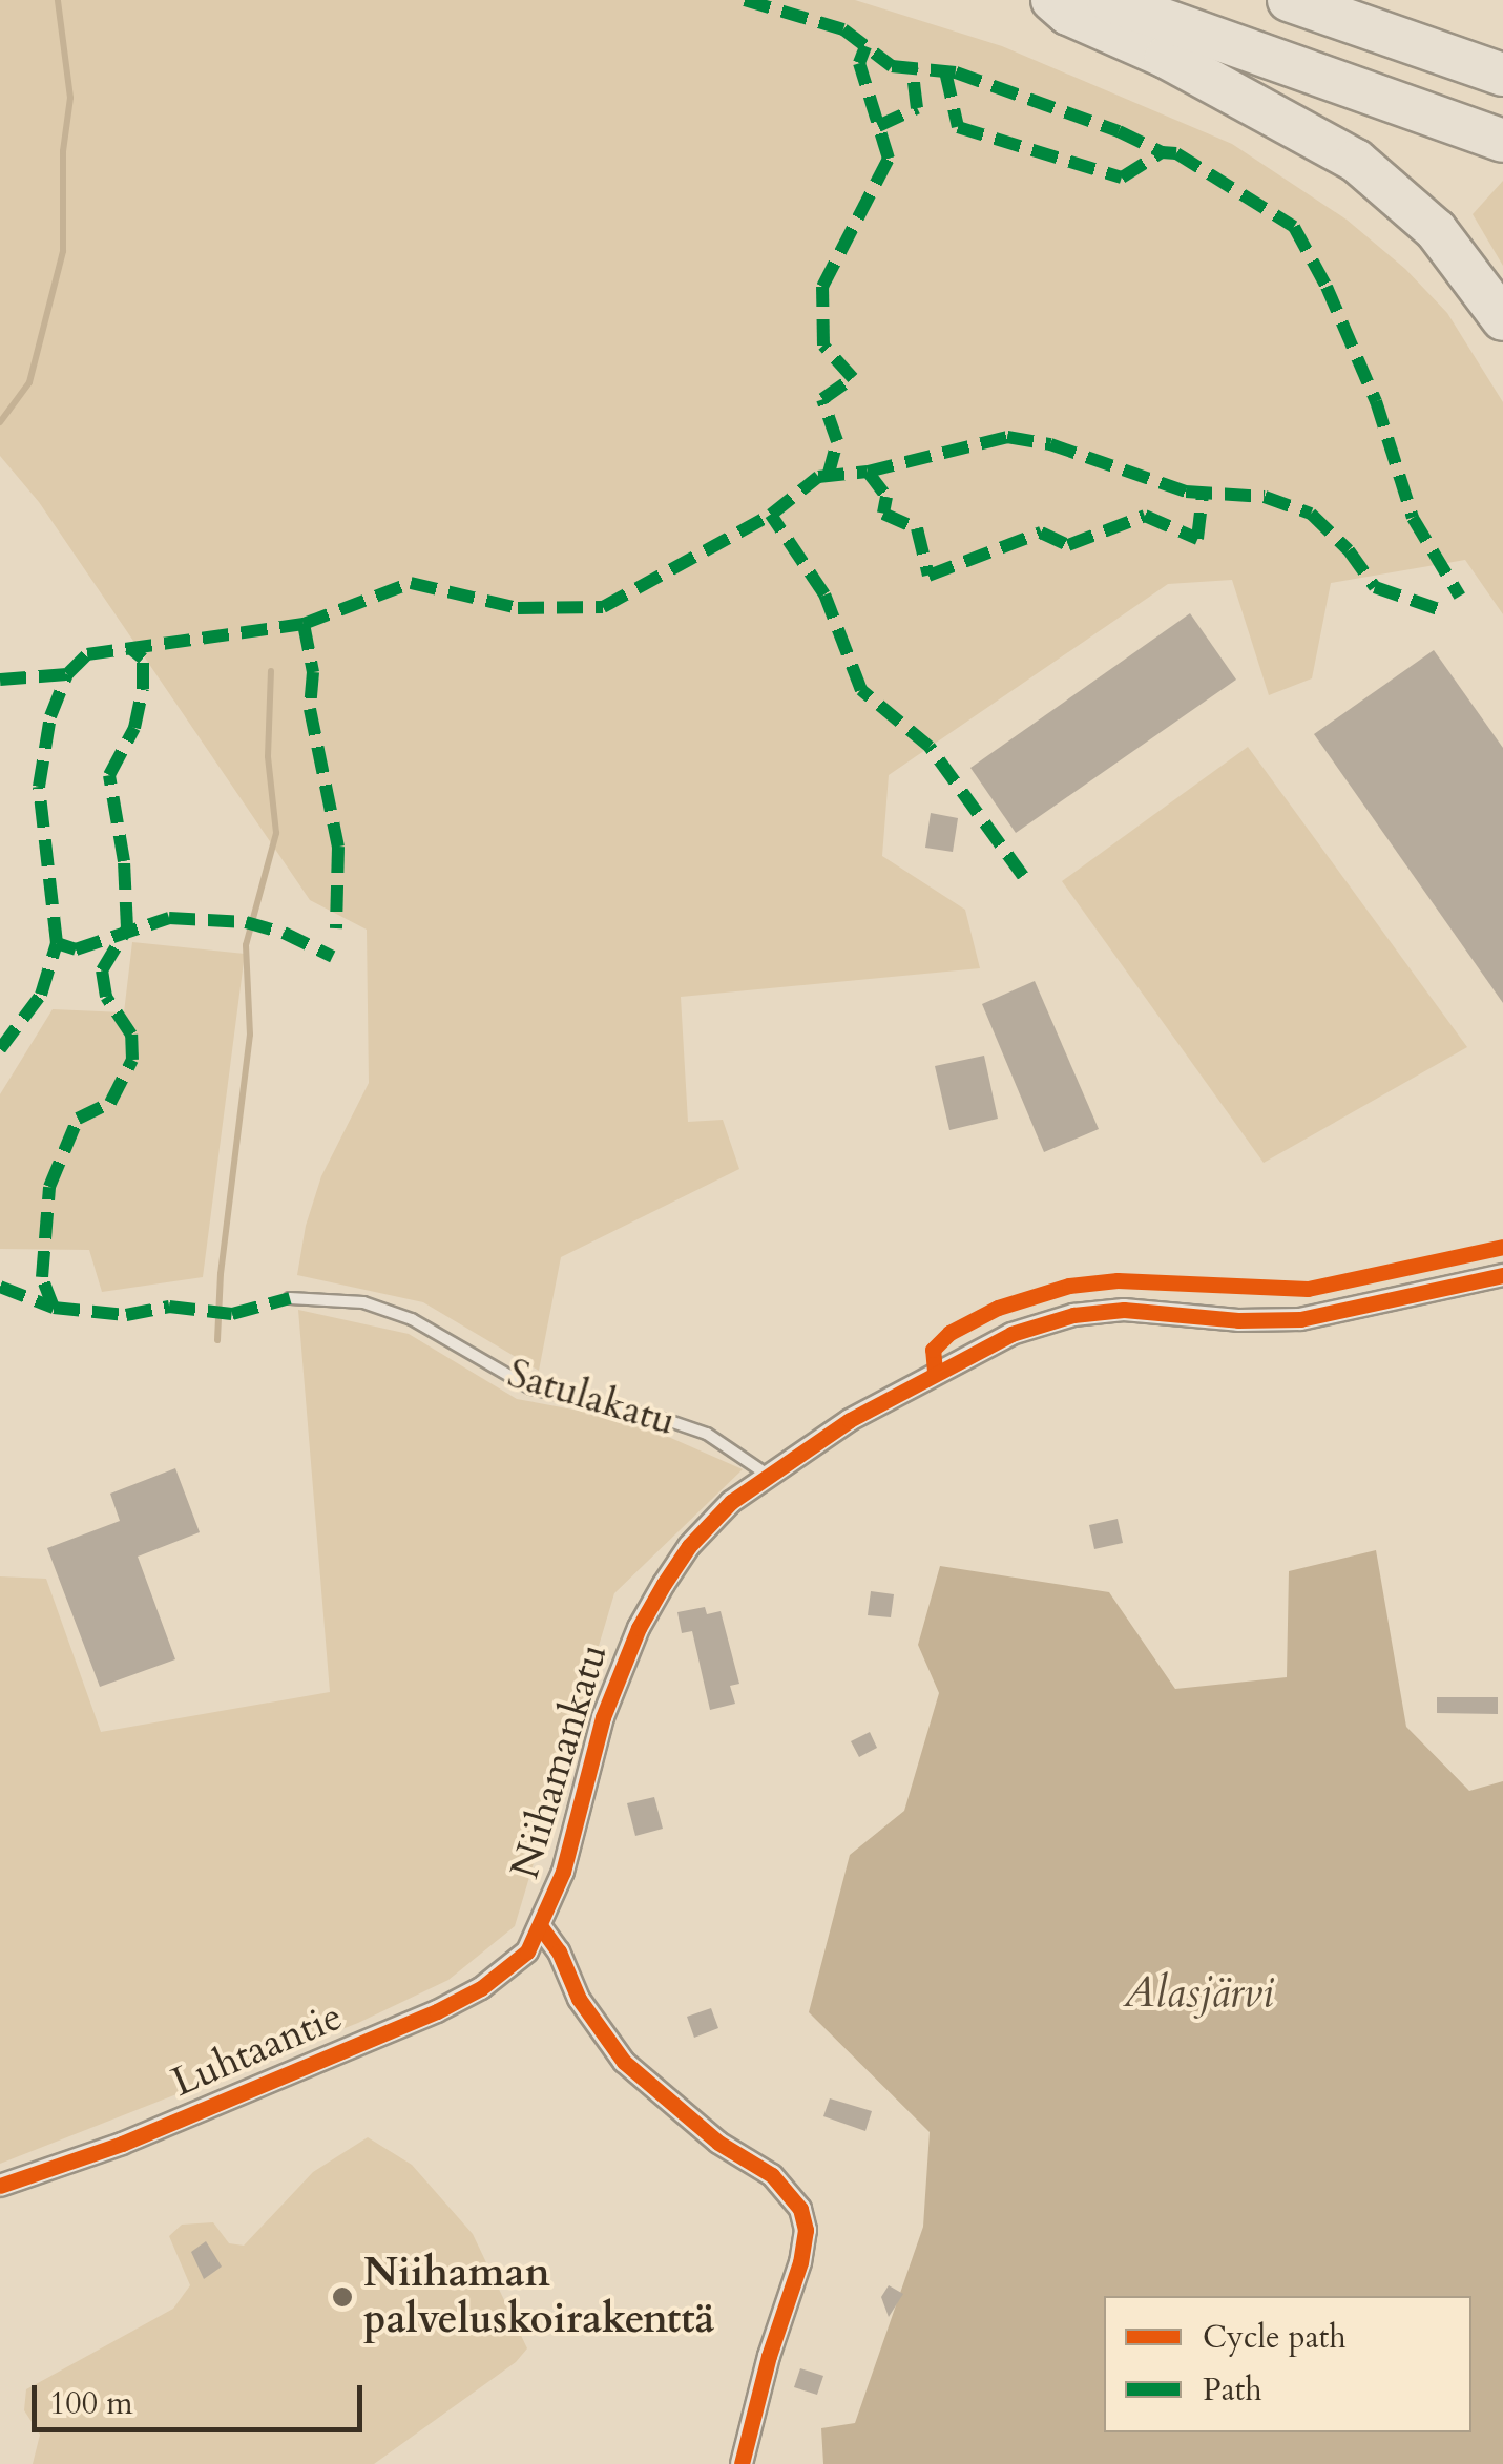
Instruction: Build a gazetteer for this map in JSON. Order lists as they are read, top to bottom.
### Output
{
  "streets": {
    "street": ["Niihamankatu", "Luhtaantie"],
    "lane": ["Satulakatu"]
  },
  "crossings": [
    ["Satulakatu", "Niihamankatu"],
    ["Niihamankatu", "Luhtaantie"]
  ],
  "water": ["Alasjärvi"],
  "places": ["Niihaman palveluskoirakenttä"],
  "legend": ["Cycle path", "Path"],
  "scale_bar": "100 m"
}
